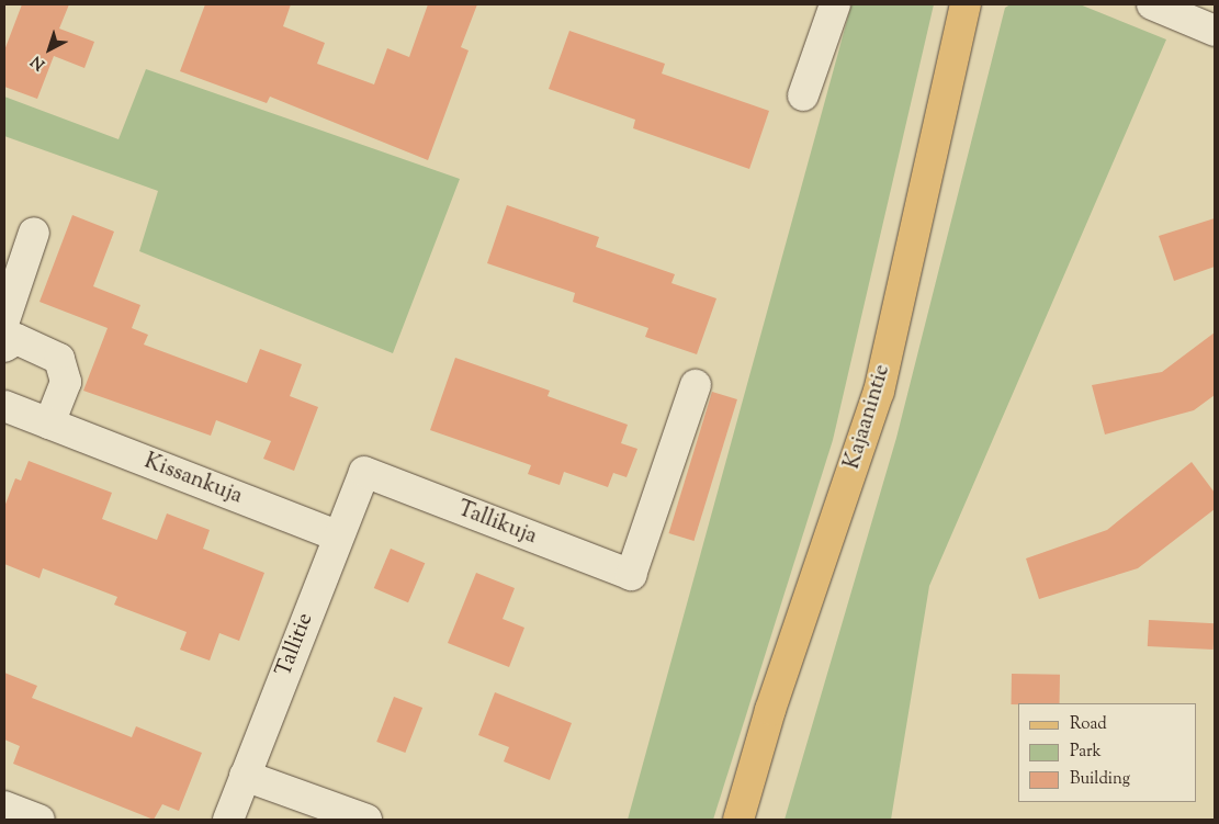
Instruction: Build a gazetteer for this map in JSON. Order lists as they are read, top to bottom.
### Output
{
  "streets": {
    "main road": ["Kajaanintie"],
    "street": ["Kissankuja", "Tallikuja", "Tallitie"]
  },
  "crossings": [
    ["Kissankuja", "Tallitie"],
    ["Tallikuja", "Tallitie"]
  ],
  "legend": ["Road", "Park", "Building"],
  "north": "bottom left"
}
